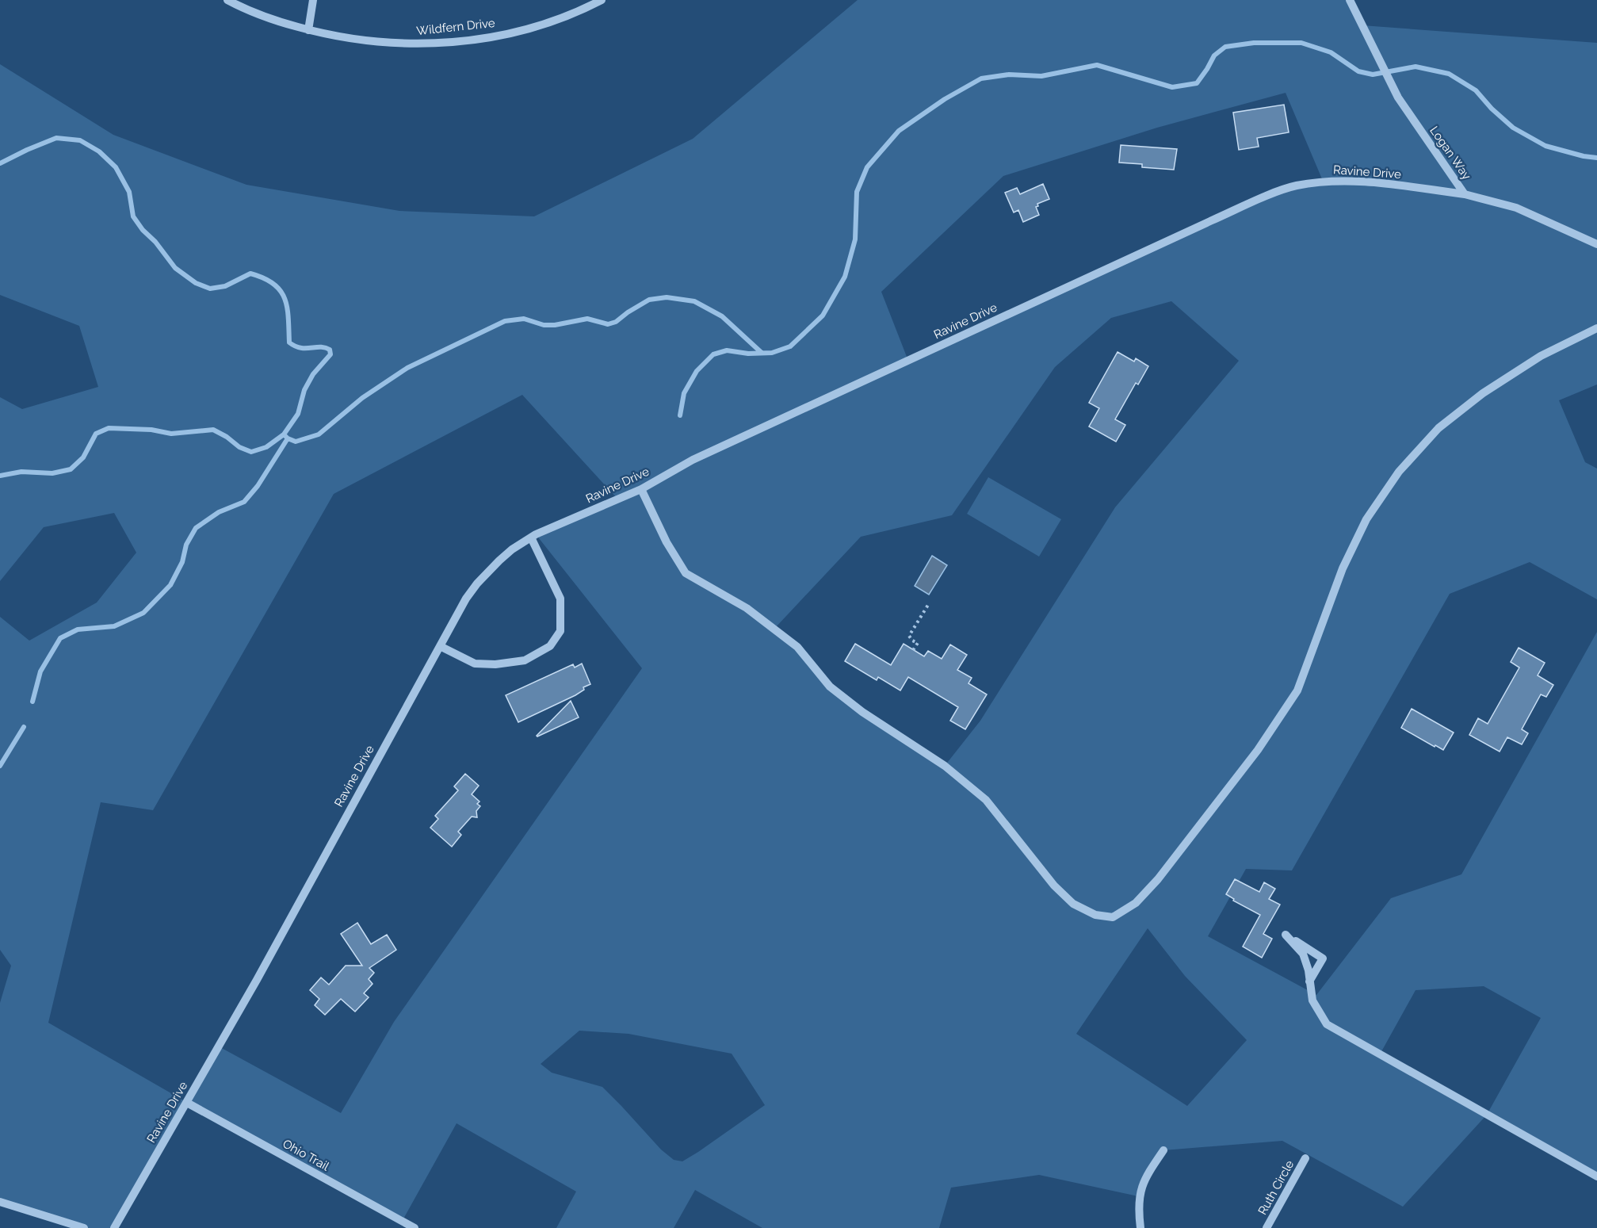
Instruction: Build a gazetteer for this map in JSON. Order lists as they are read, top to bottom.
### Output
{
  "streets": {
    "street": [
      "Wildfern Drive",
      "Logan Way",
      "Ravine Drive",
      "Ohio Trail",
      "Ruth Circle"
    ]
  },
  "crossings": [
    ["Logan Way", "Ravine Drive"],
    ["Ravine Drive", "Ohio Trail"]
  ]
}
